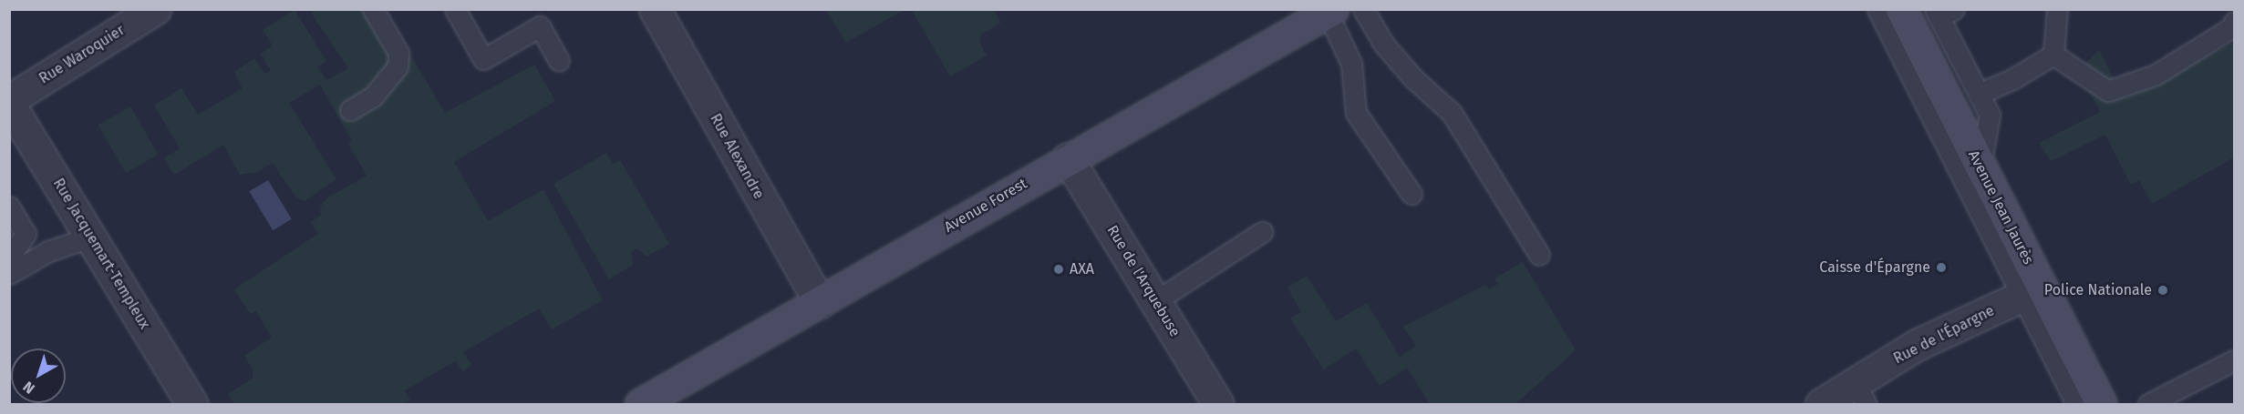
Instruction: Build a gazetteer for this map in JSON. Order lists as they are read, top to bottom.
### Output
{
  "streets": {
    "main road": ["Avenue Forest", "Avenue Jean Jaurès"],
    "street": [
      "Rue Waroquier",
      "Rue Alexandre",
      "Rue Jacquemart-Templeux",
      "Rue de l'Arquebuse",
      "Rue de l'Épargne"
    ]
  },
  "crossings": [
    ["Rue Alexandre", "Avenue Forest"],
    ["Avenue Forest", "Rue de l'Arquebuse"],
    ["Avenue Jean Jaurès", "Rue de l'Épargne"]
  ],
  "places": ["Caisse d'Épargne", "AXA", "Police Nationale"],
  "north": "bottom left"
}
